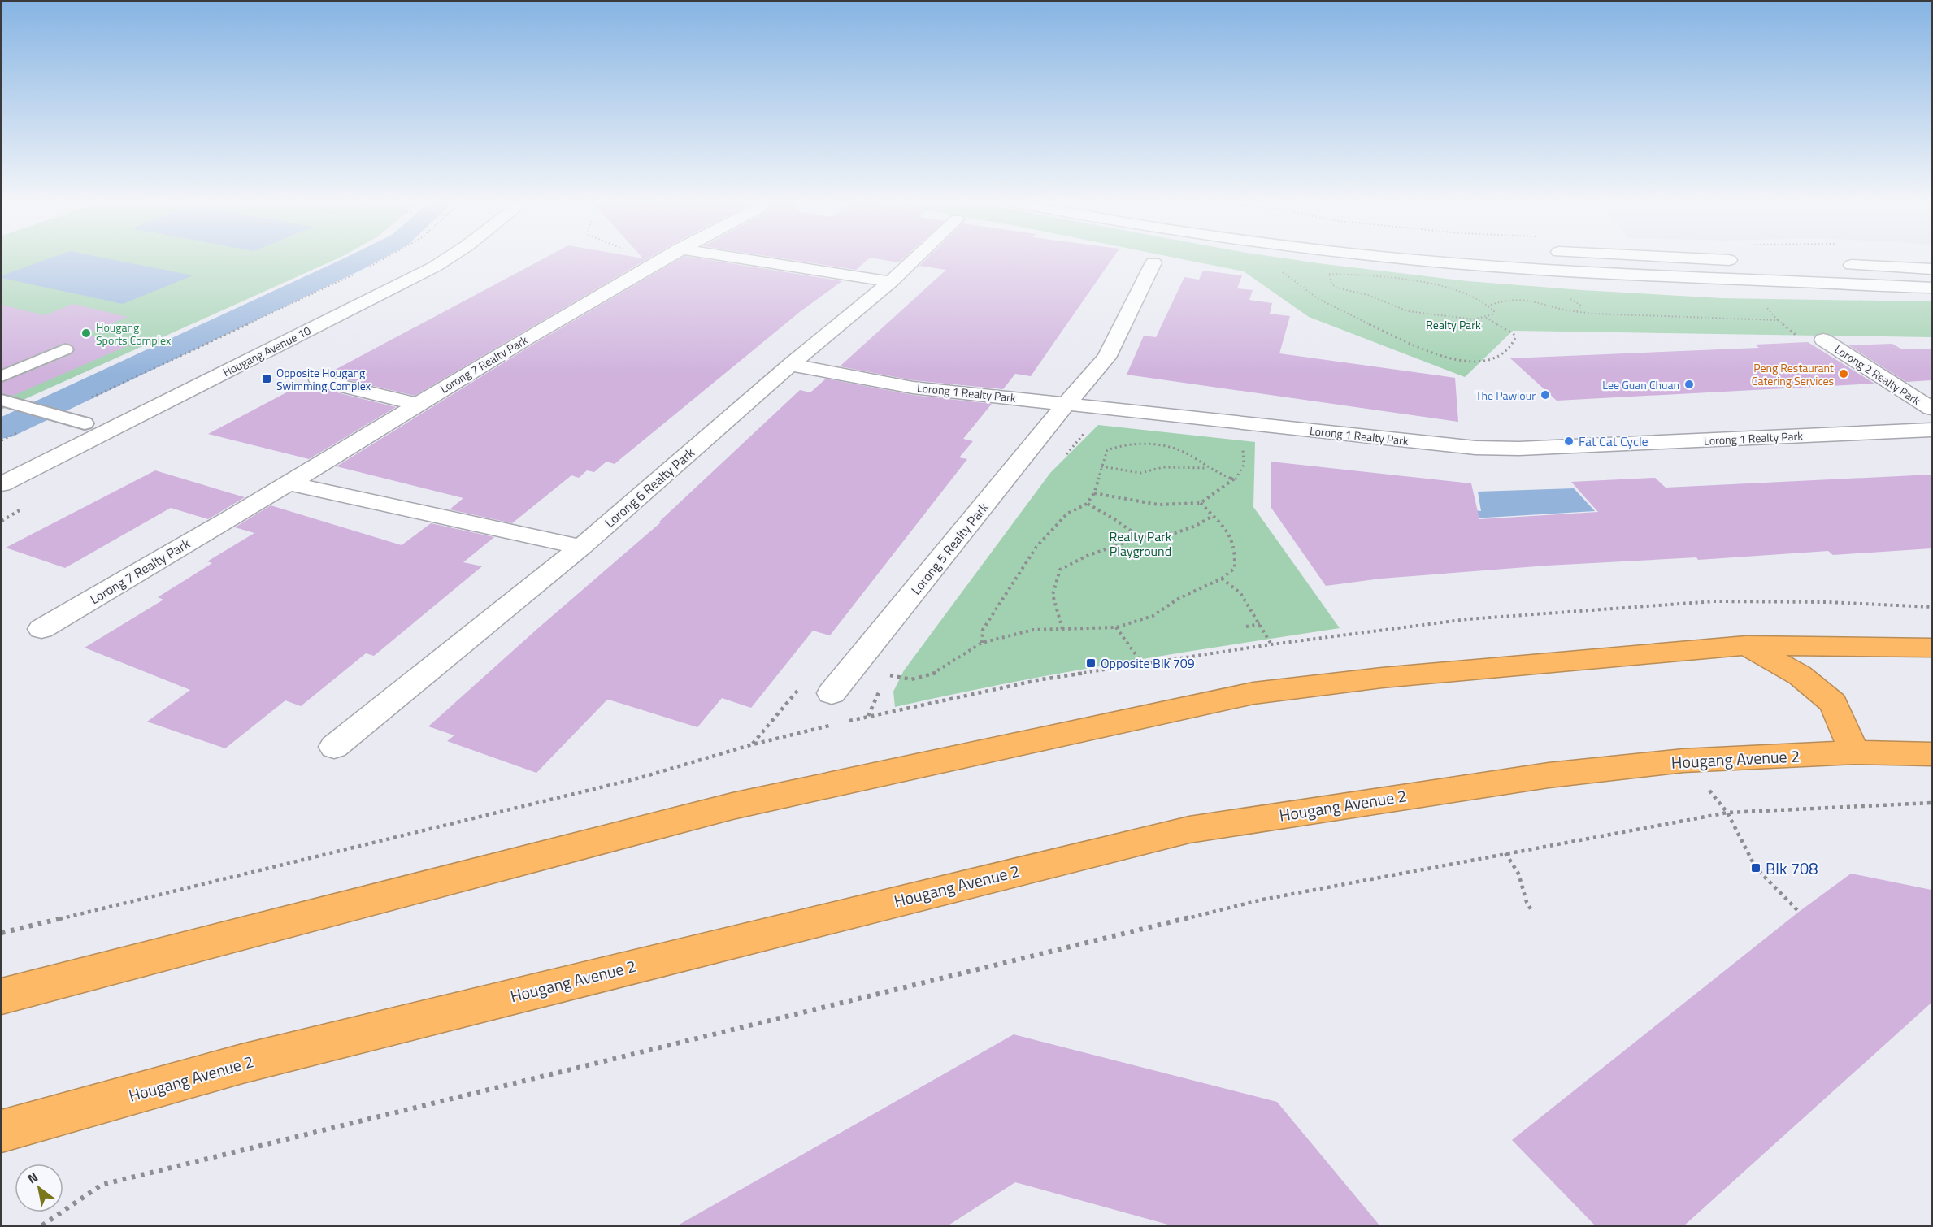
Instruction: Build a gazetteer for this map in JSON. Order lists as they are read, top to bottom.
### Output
{
  "streets": {
    "highway": ["Hougang Avenue 2"],
    "street": [
      "Hougang Avenue 10",
      "Lorong 7 Realty Park",
      "Lorong 2 Realty Park",
      "Lorong 1 Realty Park",
      "Lorong 6 Realty Park",
      "Lorong 5 Realty Park"
    ]
  },
  "crossings": [
    ["Lorong 1 Realty Park", "Lorong 6 Realty Park"],
    ["Lorong 1 Realty Park", "Lorong 5 Realty Park"]
  ],
  "parks": ["Realty Park", "Realty Park Playground"],
  "places": {
    "other": [
      "Hougang Sports Complex",
      "Peng Restaurant Catering Services",
      "Lee Guan Chuan",
      "The Pawlour",
      "Fat Cat Cycle"
    ],
    "transit": ["Opposite Hougang Swimming Complex", "Opposite Blk 709", "Blk 708"]
  },
  "north": "top left"
}
